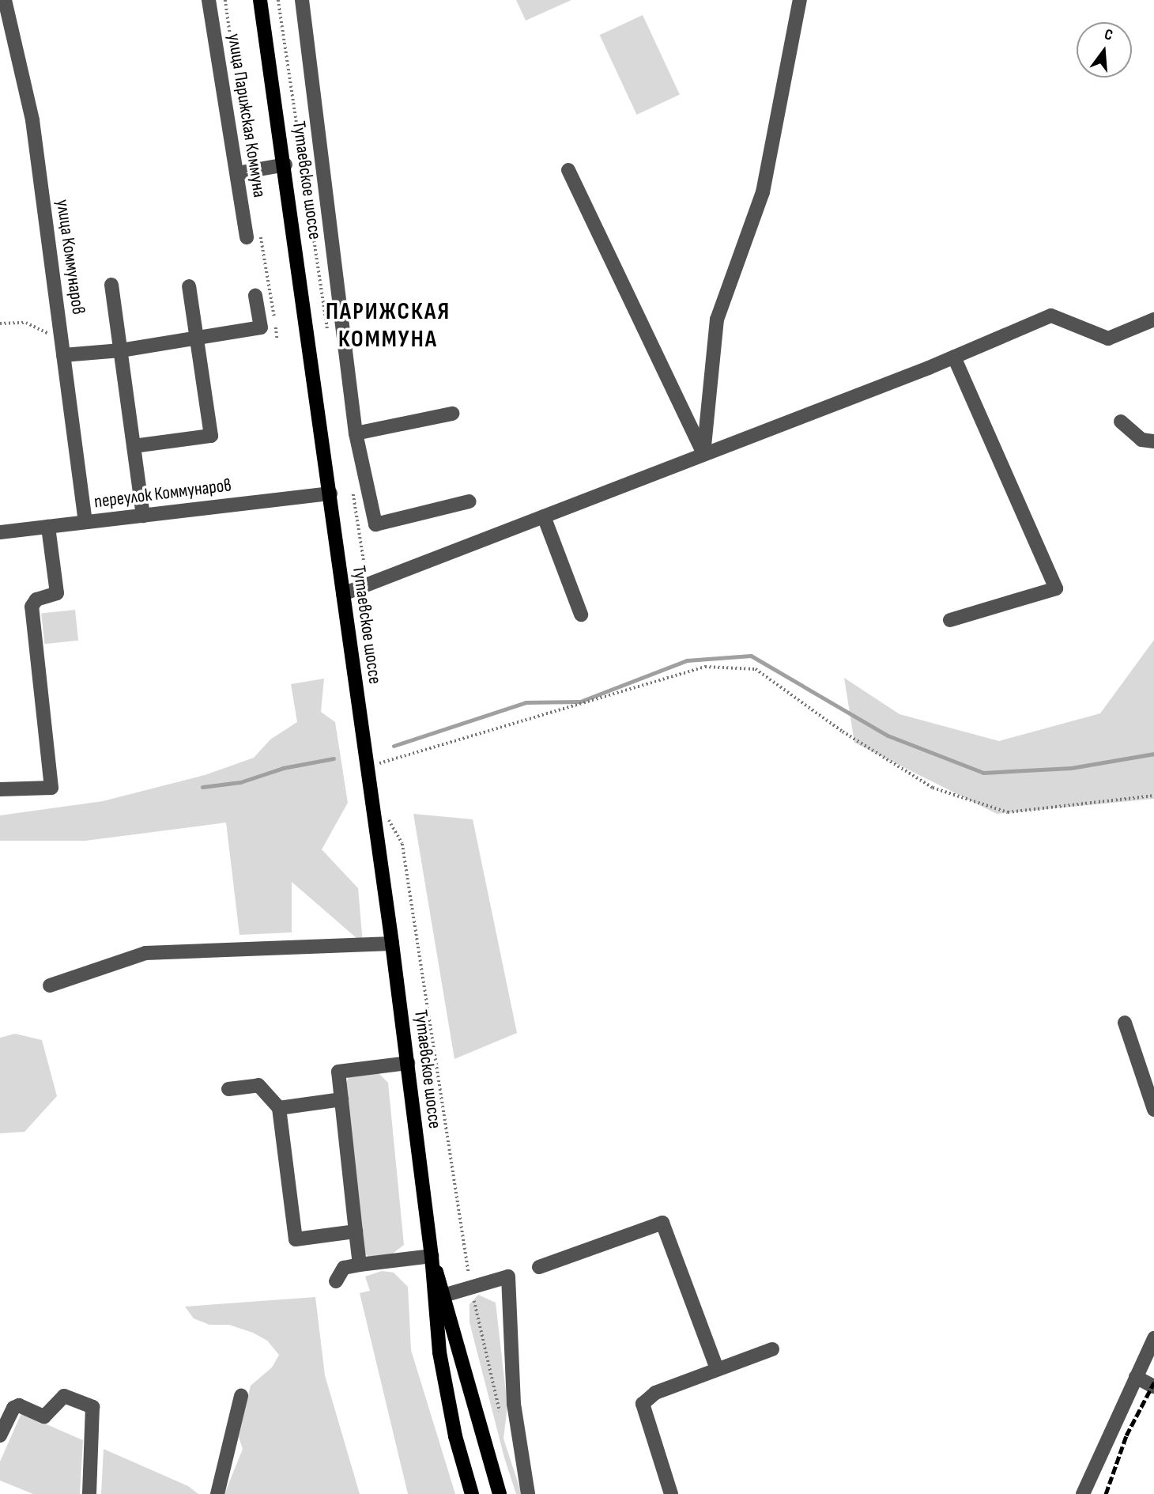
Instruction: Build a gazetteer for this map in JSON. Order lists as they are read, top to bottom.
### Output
{
  "streets": {
    "main road": ["Тутаевское шоссе"],
    "street": ["улица Парижская Коммуна", "улица Коммунаров", "переулок Коммунаров"]
  },
  "crossings": [
    ["Тутаевское шоссе", "переулок Коммунаров"],
    ["улица Коммунаров", "переулок Коммунаров"]
  ],
  "districts": ["ПАРИЖСКАЯ КОММУНА"],
  "north": "top"
}
